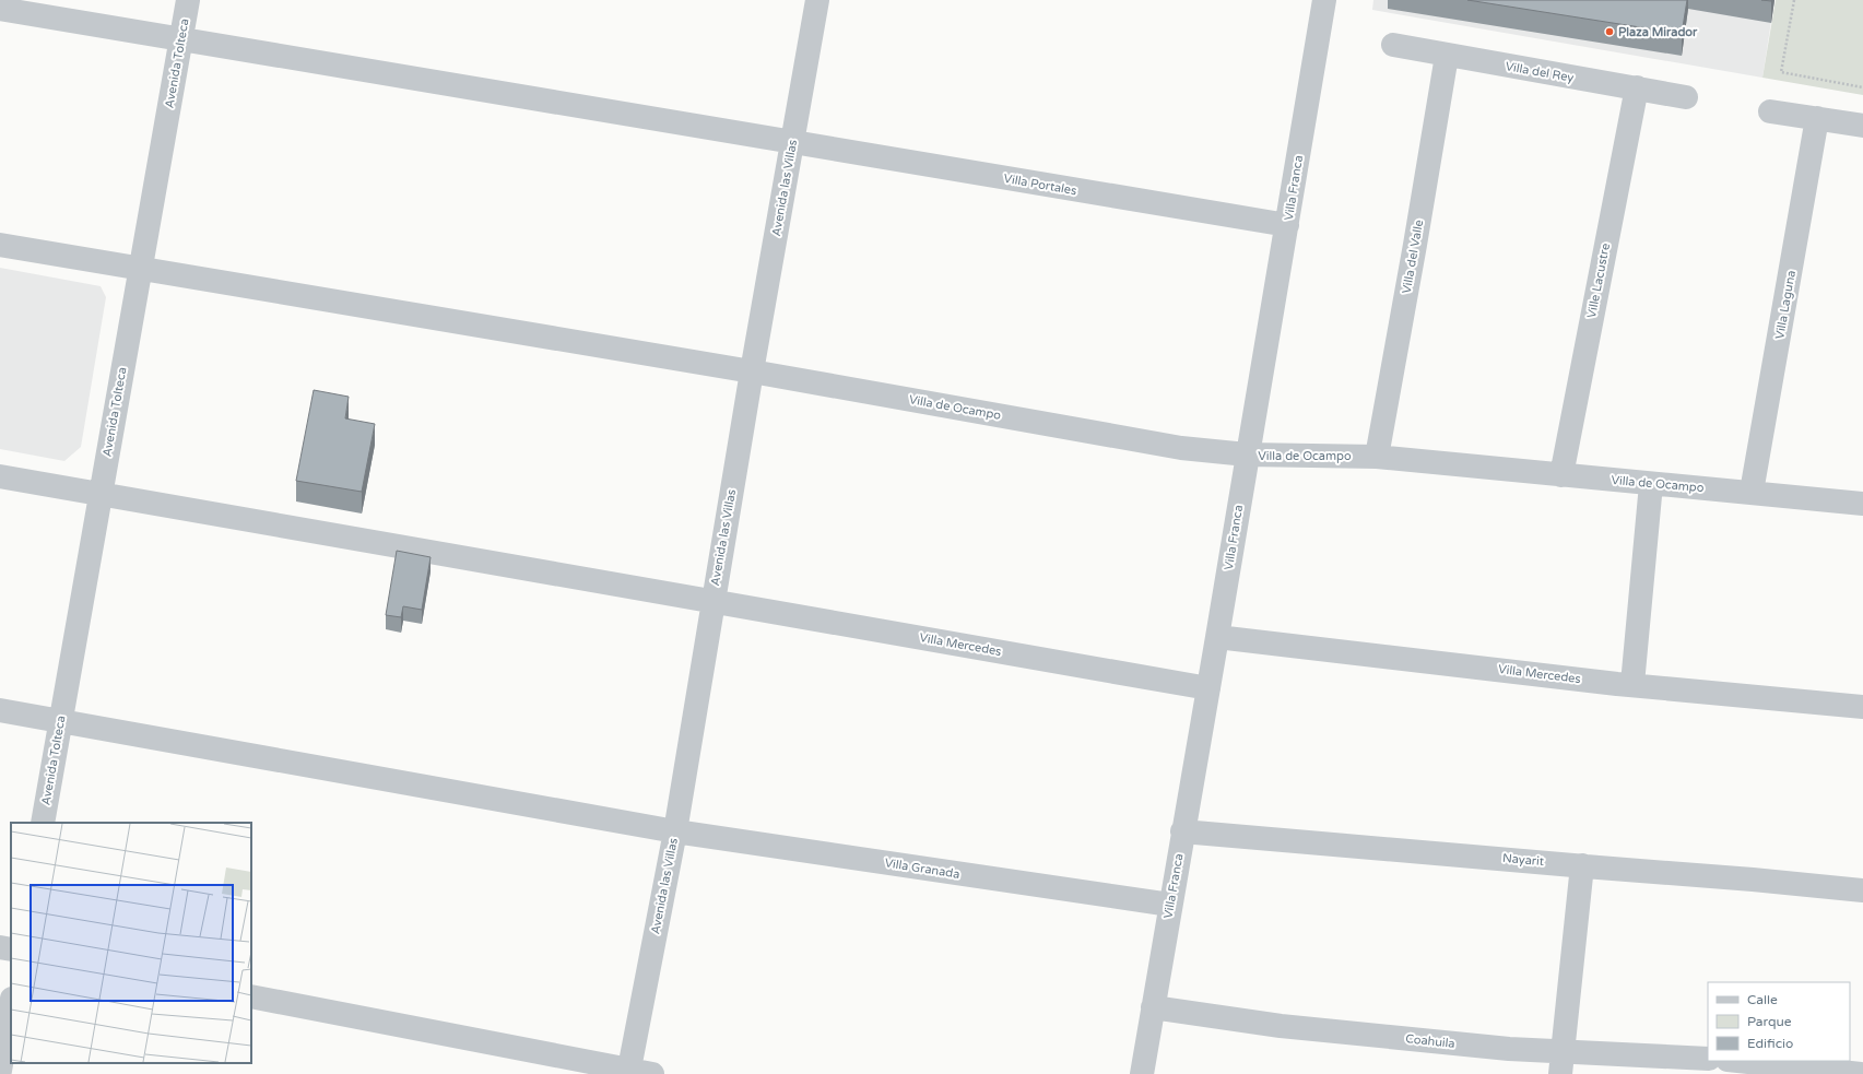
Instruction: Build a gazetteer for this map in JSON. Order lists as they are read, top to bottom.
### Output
{
  "streets": {
    "street": [
      "Avenida Tolteca",
      "Villa del Rey",
      "Villa Portales",
      "Avenida las Villas",
      "Villa Franca",
      "Villa del Valle",
      "Ville Lacustre",
      "Villa Laguna",
      "Villa de Ocampo",
      "Villa Mercedes",
      "Nayarit",
      "Villa Granada",
      "Coahuila"
    ]
  },
  "crossings": [
    ["Avenida Tolteca", "Villa Portales"],
    ["Avenida Tolteca", "Villa de Ocampo"],
    ["Avenida Tolteca", "Villa Mercedes"],
    ["Avenida Tolteca", "Villa Granada"],
    ["Villa del Rey", "Villa del Valle"],
    ["Villa del Rey", "Ville Lacustre"],
    ["Villa Portales", "Avenida las Villas"],
    ["Villa Portales", "Villa Franca"],
    ["Avenida las Villas", "Villa de Ocampo"],
    ["Avenida las Villas", "Villa Mercedes"],
    ["Avenida las Villas", "Villa Granada"],
    ["Villa Franca", "Villa de Ocampo"],
    ["Villa Franca", "Villa Mercedes"],
    ["Villa Franca", "Nayarit"],
    ["Villa Franca", "Villa Granada"],
    ["Villa Franca", "Coahuila"],
    ["Villa del Valle", "Villa de Ocampo"],
    ["Ville Lacustre", "Villa de Ocampo"],
    ["Villa Laguna", "Villa de Ocampo"]
  ],
  "places": ["Plaza Mirador"],
  "legend": ["Calle", "Parque", "Edificio"]
}
